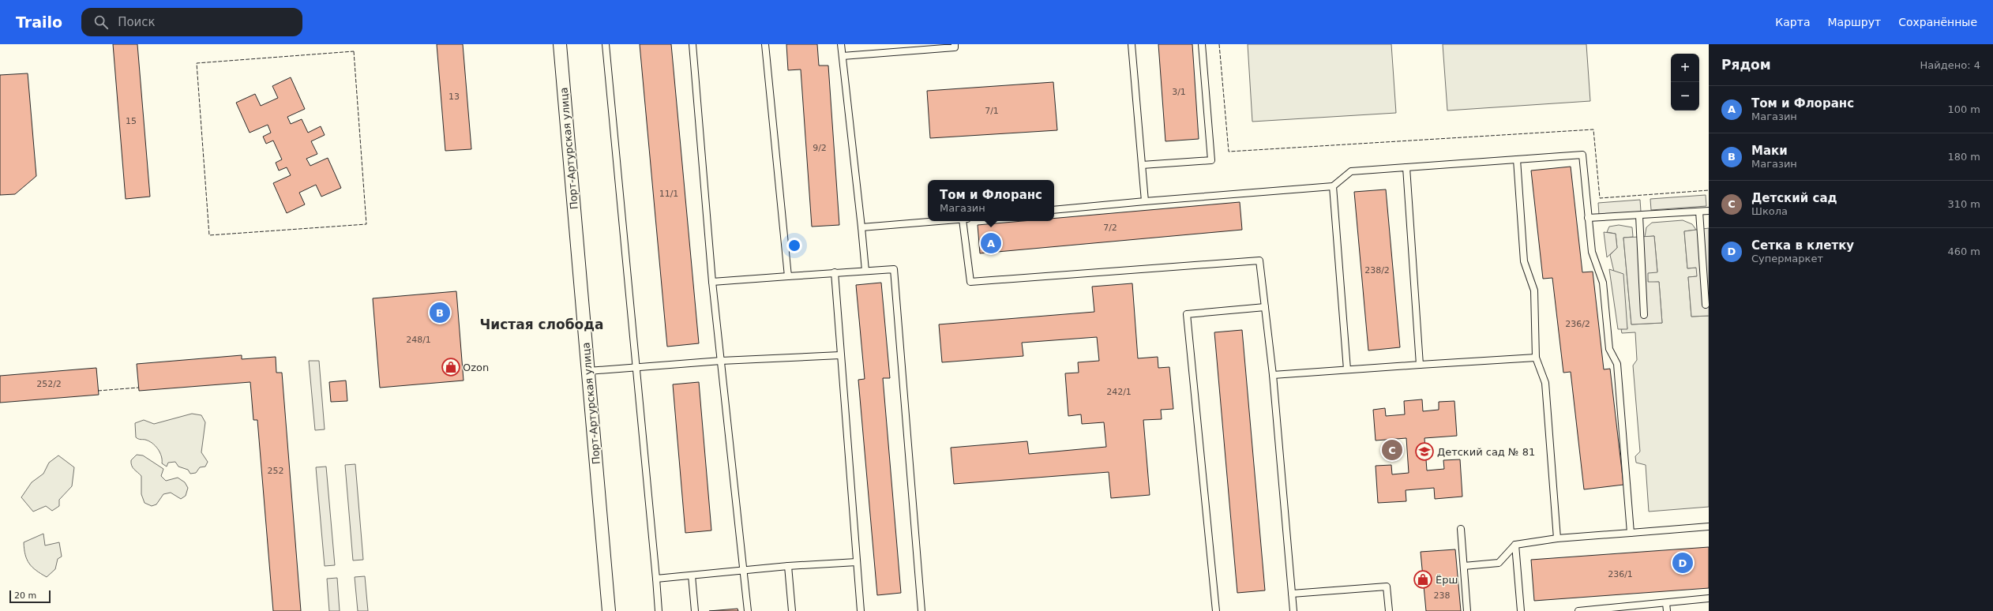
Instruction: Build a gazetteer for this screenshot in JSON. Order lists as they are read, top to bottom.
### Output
{
  "streets": {
    "street": ["Порт-Артурская улица"]
  },
  "districts": ["Чистая слобода"],
  "places": {
    "shop": ["Ozon", "Ёрш"],
    "school or university": ["Детский сад № 81"]
  },
  "house_numbers": [
    "3/1",
    "13",
    "7/1",
    "15",
    "9/2",
    "11/1",
    "7/2",
    "238/2",
    "236/2",
    "248/1",
    "252/2",
    "242/1",
    "252",
    "236/1",
    "238"
  ],
  "scale_bar": "20 m",
  "page": {
    "header": "Trailo",
    "search": "Поиск",
    "nav": ["Карта", "Маршрут", "Сохранённые"],
    "heading": ["Рядом", "Найдено: 4"],
    "map_buttons": ["+", "−"],
    "list": [
      {
        "mark": "A",
        "name": "Том и Флоранс",
        "note": "Магазин",
        "value": "100 m"
      },
      {
        "mark": "B",
        "name": "Маки",
        "note": "Магазин",
        "value": "180 m"
      },
      {
        "mark": "C",
        "name": "Детский сад",
        "note": "Школа",
        "value": "310 m"
      },
      {
        "mark": "D",
        "name": "Сетка в клетку",
        "note": "Супермаркет",
        "value": "460 m"
      }
    ],
    "popup": ["Том и Флоранс", "Магазин"],
    "pins": [
      "A",
      "B",
      "C",
      "D"
    ],
    "scale": "20 m"
  }
}
